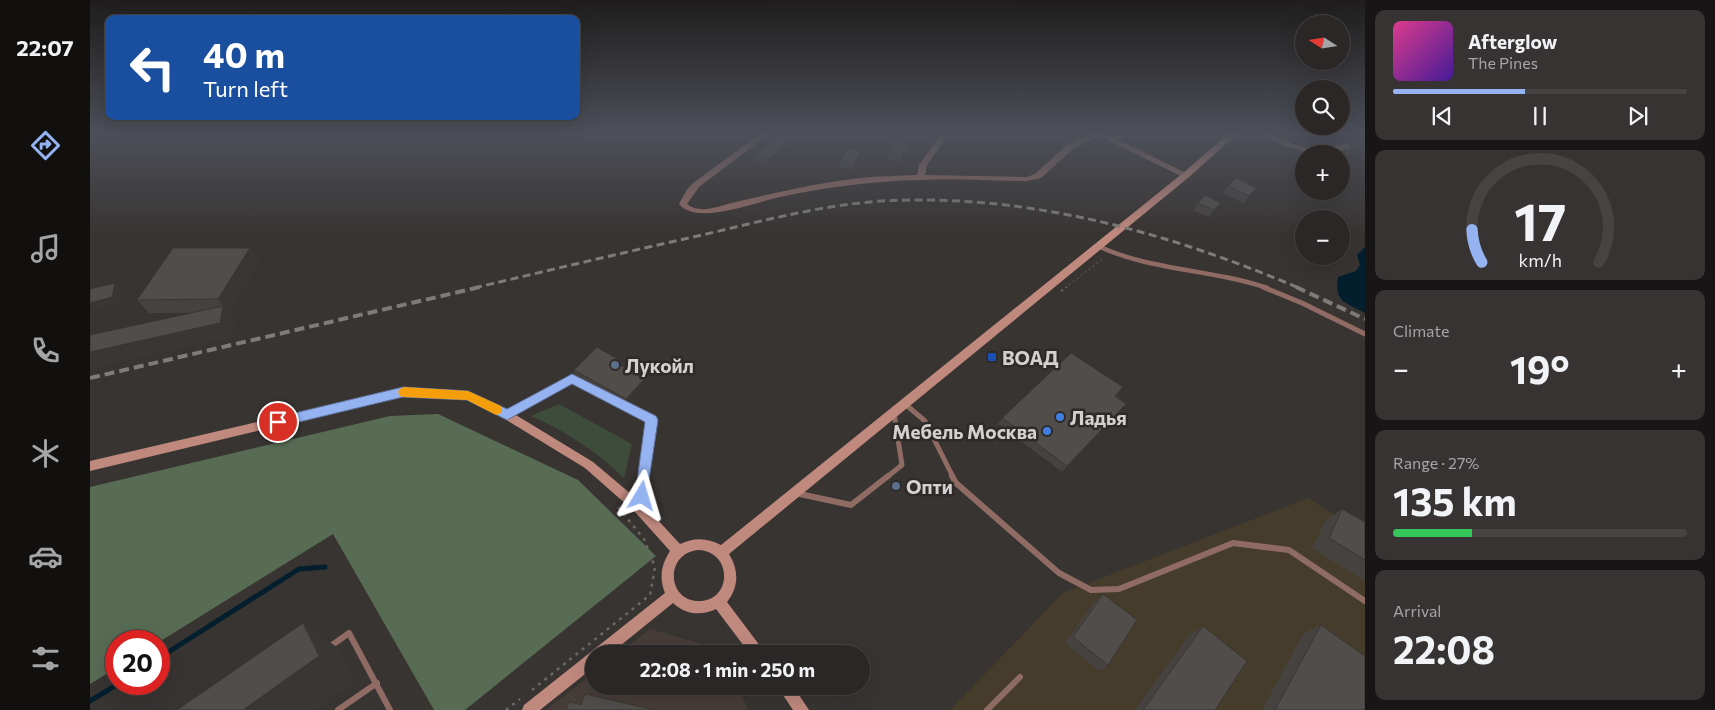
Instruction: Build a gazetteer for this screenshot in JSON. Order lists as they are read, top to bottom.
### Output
{
  "places": {
    "transit": ["ВОАД"],
    "other": [
      "Лукойл",
      "Ладья",
      "Мебель Москва",
      "Опти"
    ]
  },
  "north": "left",
  "page": {
    "tabs": "22:07",
    "map_buttons": ["+", "−"],
    "turn": ["40 m", "Turn left"],
    "song": ["Afterglow", "The Pines"],
    "tile": [
      "Climate",
      ["Range · 27%", "135 km"],
      ["Arrival", "22:08"]
    ],
    "heat": ["−", "19°", "+"],
    "limit": "20",
    "trip": "22:08 · 1 min · 250 m",
    "gauge": ["17", "km/h"]
  }
}
